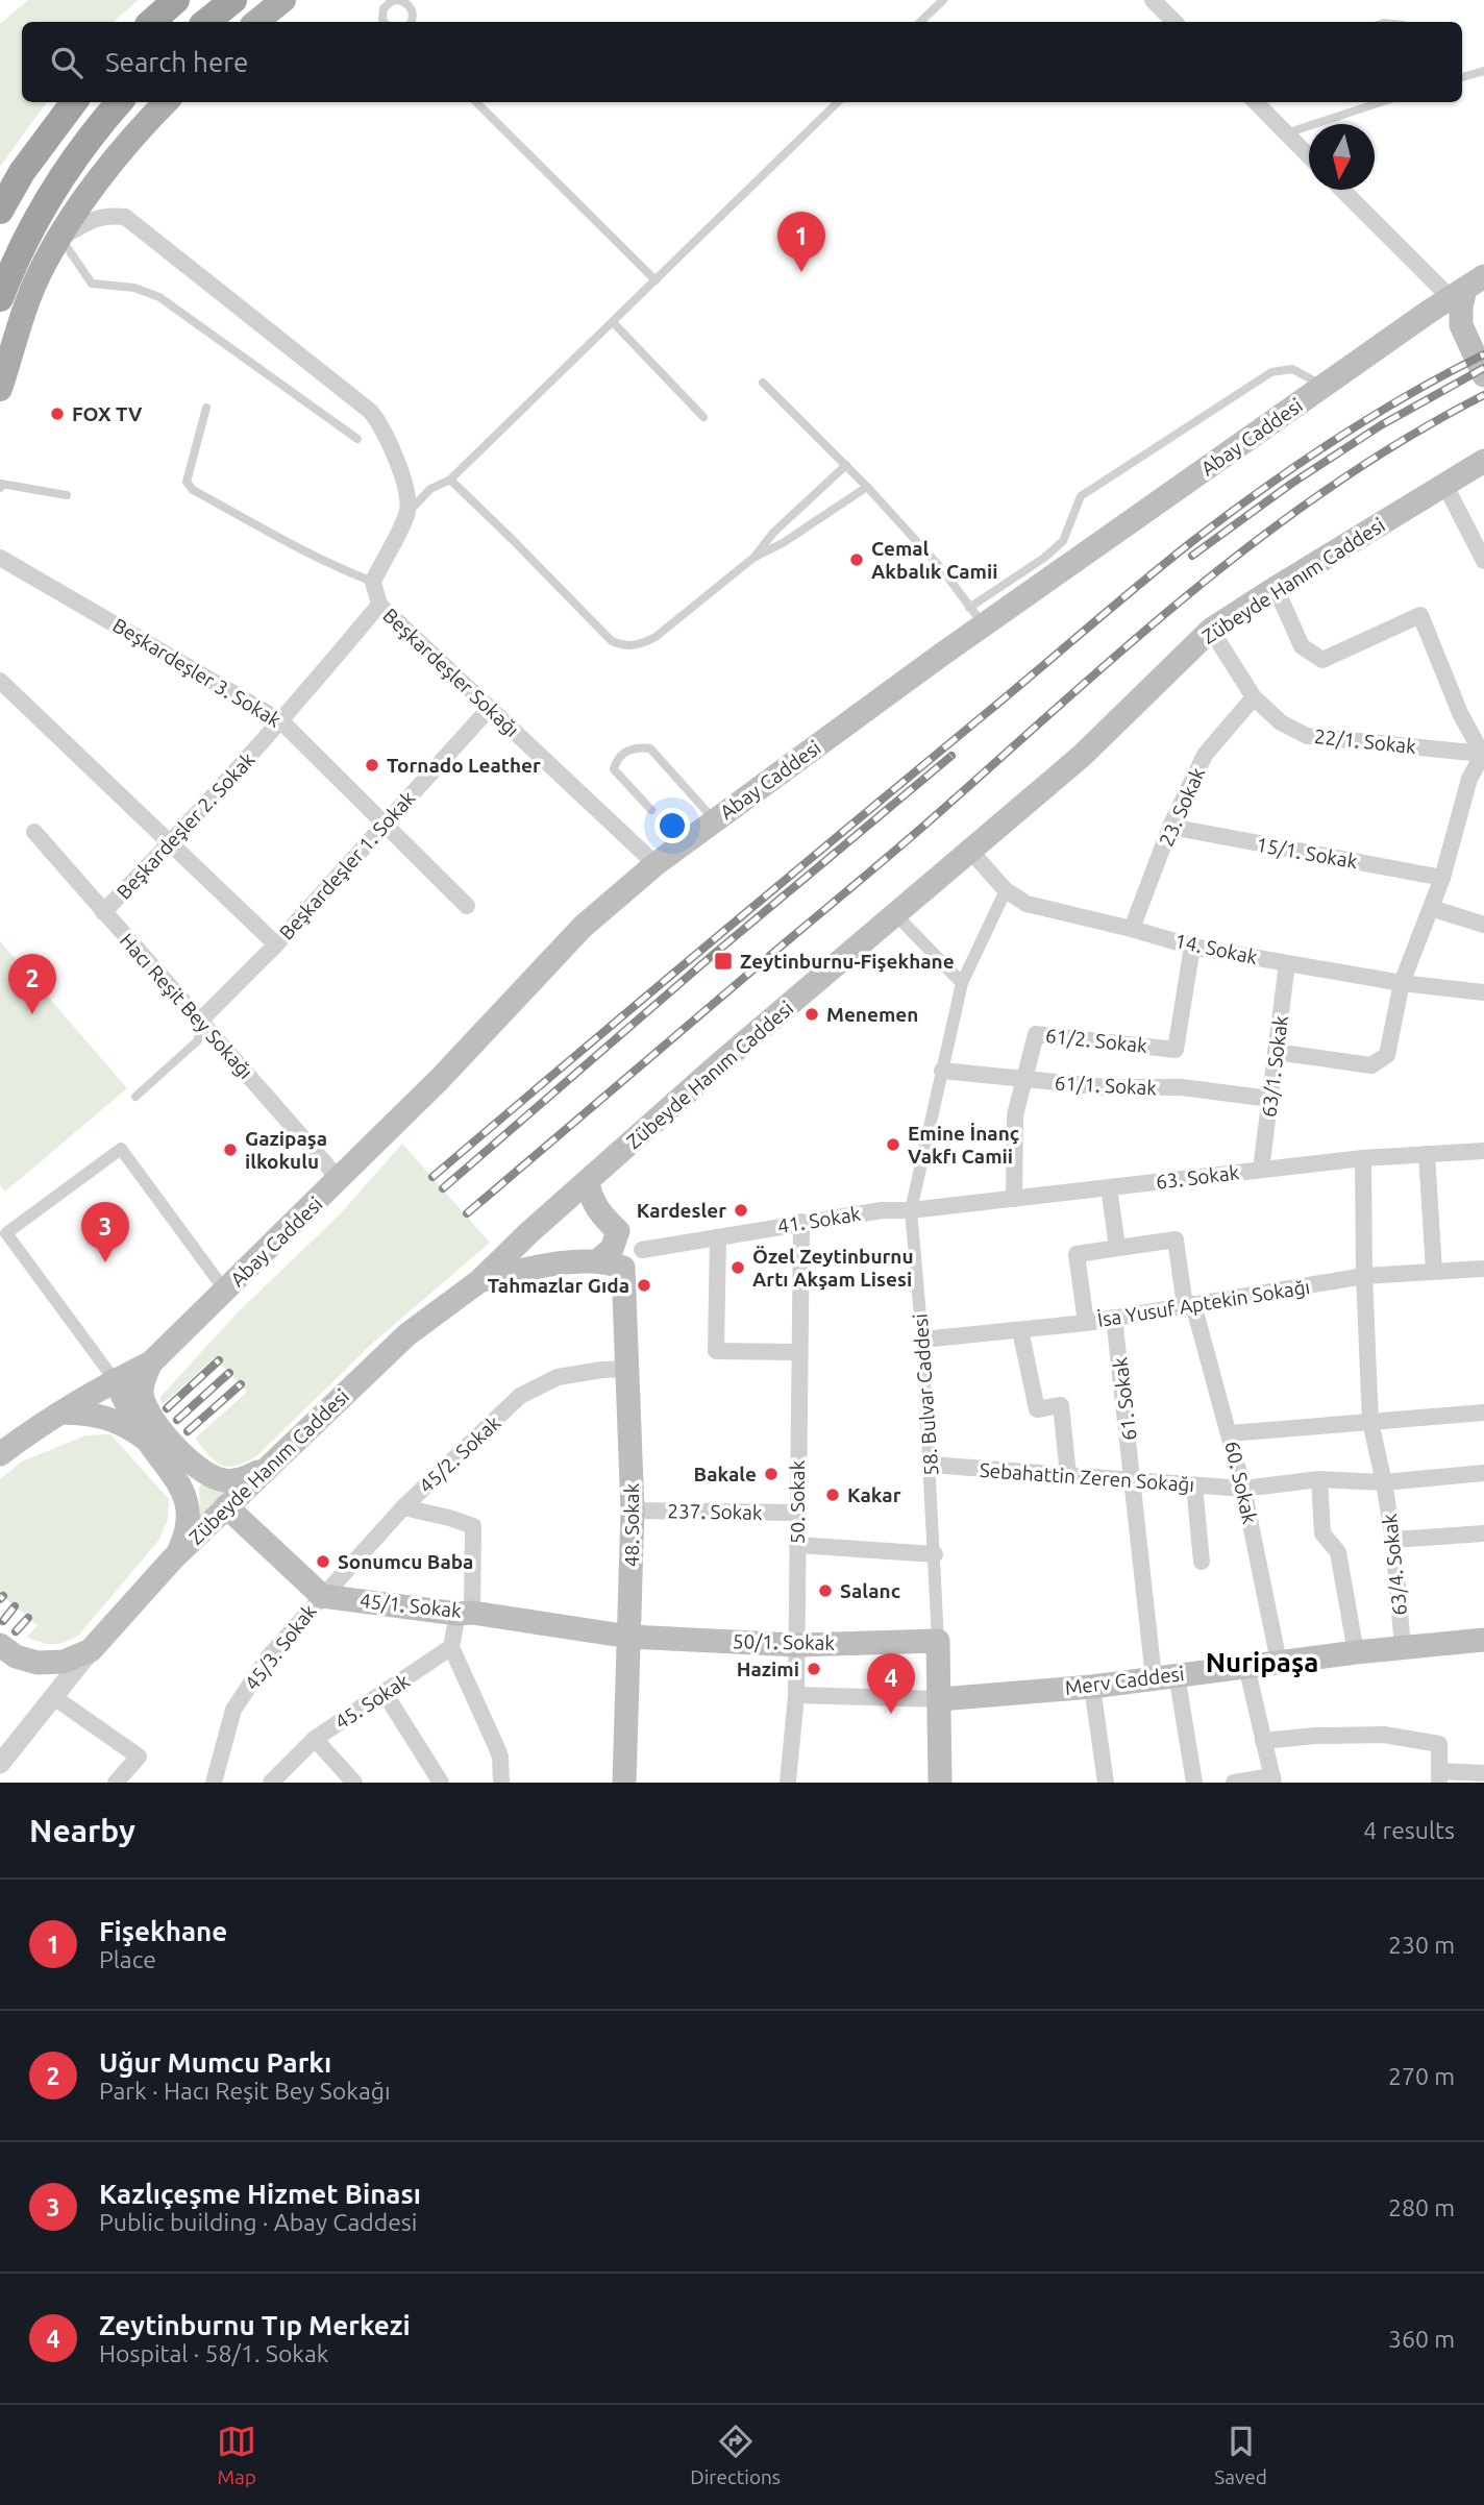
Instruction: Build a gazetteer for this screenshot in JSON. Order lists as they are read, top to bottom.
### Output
{
  "streets": {
    "main road": [
      "Abay Caddesi",
      "Zübeyde Hanım Caddesi",
      "58. Bulvar Caddesi",
      "48. Sokak",
      "45/1. Sokak",
      "50/1. Sokak",
      "Merv Caddesi"
    ],
    "street": [
      "Beşkardeşler 3. Sokak",
      "Beşkardeşler Sokağı",
      "22/1. Sokak",
      "23. Sokak",
      "Beşkardeşler 2. Sokak",
      "15/1. Sokak",
      "Beşkardeşler 1. Sokak",
      "14. Sokak",
      "Hacı Reşit Bey Sokağı",
      "61/2. Sokak",
      "63/1. Sokak",
      "61/1. Sokak",
      "63. Sokak",
      "41. Sokak",
      "İsa Yusuf Aptekin Sokağı",
      "61. Sokak",
      "45/2. Sokak",
      "Sebahattin Zeren Sokağı",
      "60. Sokak",
      "50. Sokak",
      "237. Sokak",
      "63/4. Sokak",
      "45/3. Sokak",
      "45. Sokak"
    ]
  },
  "crossings": [
    ["Abay Caddesi", "Beşkardeşler Sokağı"],
    ["Abay Caddesi", "Hacı Reşit Bey Sokağı"],
    ["Zübeyde Hanım Caddesi", "22/1. Sokak"],
    ["Zübeyde Hanım Caddesi", "14. Sokak"],
    ["Beşkardeşler 3. Sokak", "Beşkardeşler 2. Sokak"],
    ["Beşkardeşler 3. Sokak", "Beşkardeşler 1. Sokak"],
    ["Beşkardeşler Sokağı", "Beşkardeşler 2. Sokak"],
    ["Beşkardeşler Sokağı", "Beşkardeşler 1. Sokak"],
    ["22/1. Sokak", "23. Sokak"],
    ["23. Sokak", "15/1. Sokak"],
    ["23. Sokak", "14. Sokak"],
    ["Beşkardeşler 2. Sokak", "Hacı Reşit Bey Sokağı"],
    ["Beşkardeşler 1. Sokak", "Hacı Reşit Bey Sokağı"],
    ["14. Sokak", "61/2. Sokak"],
    ["14. Sokak", "63/1. Sokak"],
    ["14. Sokak", "58. Bulvar Caddesi"],
    ["61/2. Sokak", "61/1. Sokak"],
    ["61/2. Sokak", "63. Sokak"],
    ["63/1. Sokak", "61/1. Sokak"],
    ["63/1. Sokak", "63. Sokak"],
    ["61/1. Sokak", "58. Bulvar Caddesi"],
    ["63. Sokak", "41. Sokak"],
    ["63. Sokak", "58. Bulvar Caddesi"],
    ["63. Sokak", "63/4. Sokak"],
    ["41. Sokak", "58. Bulvar Caddesi"],
    ["41. Sokak", "50. Sokak"],
    ["İsa Yusuf Aptekin Sokağı", "58. Bulvar Caddesi"],
    ["İsa Yusuf Aptekin Sokağı", "61. Sokak"],
    ["İsa Yusuf Aptekin Sokağı", "60. Sokak"],
    ["İsa Yusuf Aptekin Sokağı", "63/4. Sokak"],
    ["58. Bulvar Caddesi", "Sebahattin Zeren Sokağı"],
    ["58. Bulvar Caddesi", "50/1. Sokak"],
    ["58. Bulvar Caddesi", "Merv Caddesi"],
    ["61. Sokak", "Sebahattin Zeren Sokağı"],
    ["61. Sokak", "Merv Caddesi"],
    ["45/2. Sokak", "48. Sokak"],
    ["45/2. Sokak", "45/1. Sokak"],
    ["45/2. Sokak", "45/3. Sokak"],
    ["Sebahattin Zeren Sokağı", "60. Sokak"],
    ["Sebahattin Zeren Sokağı", "63/4. Sokak"],
    ["60. Sokak", "Merv Caddesi"],
    ["50. Sokak", "237. Sokak"],
    ["50. Sokak", "50/1. Sokak"],
    ["237. Sokak", "48. Sokak"],
    ["48. Sokak", "45/1. Sokak"],
    ["48. Sokak", "50/1. Sokak"],
    ["63/4. Sokak", "Merv Caddesi"],
    ["45/1. Sokak", "50/1. Sokak"],
    ["45/1. Sokak", "45/3. Sokak"]
  ],
  "districts": ["Nuripaşa"],
  "places": {
    "other": [
      "FOX TV",
      "Cemal Akbalık Camii",
      "Tornado Leather",
      "Menemen",
      "Emine İnanç Vakfı Camii",
      "Gazipaşa ilkokulu",
      "Kardesler",
      "Özel Zeytinburnu Artı Akşam Lisesi",
      "Tahmazlar Gıda",
      "Bakale",
      "Kakar",
      "Sonumcu Baba",
      "Salanc",
      "Hazimi"
    ],
    "transit": ["Zeytinburnu-Fişekhane"]
  },
  "north": "bottom",
  "page": {
    "search": "Search here",
    "pins": [
      "1",
      "2",
      "3",
      "4"
    ],
    "heading": ["Nearby", "4 results"],
    "list": [
      {
        "mark": "1",
        "name": "Fişekhane",
        "note": "Place",
        "value": "230 m"
      },
      {
        "mark": "2",
        "name": "Uğur Mumcu Parkı",
        "note": "Park · Hacı Reşit Bey Sokağı",
        "value": "270 m"
      },
      {
        "mark": "3",
        "name": "Kazlıçeşme Hizmet Binası",
        "note": "Public building · Abay Caddesi",
        "value": "280 m"
      },
      {
        "mark": "4",
        "name": "Zeytinburnu Tıp Merkezi",
        "note": "Hospital · 58/1. Sokak",
        "value": "360 m"
      }
    ],
    "nav": ["Map", "Directions", "Saved"]
  }
}
